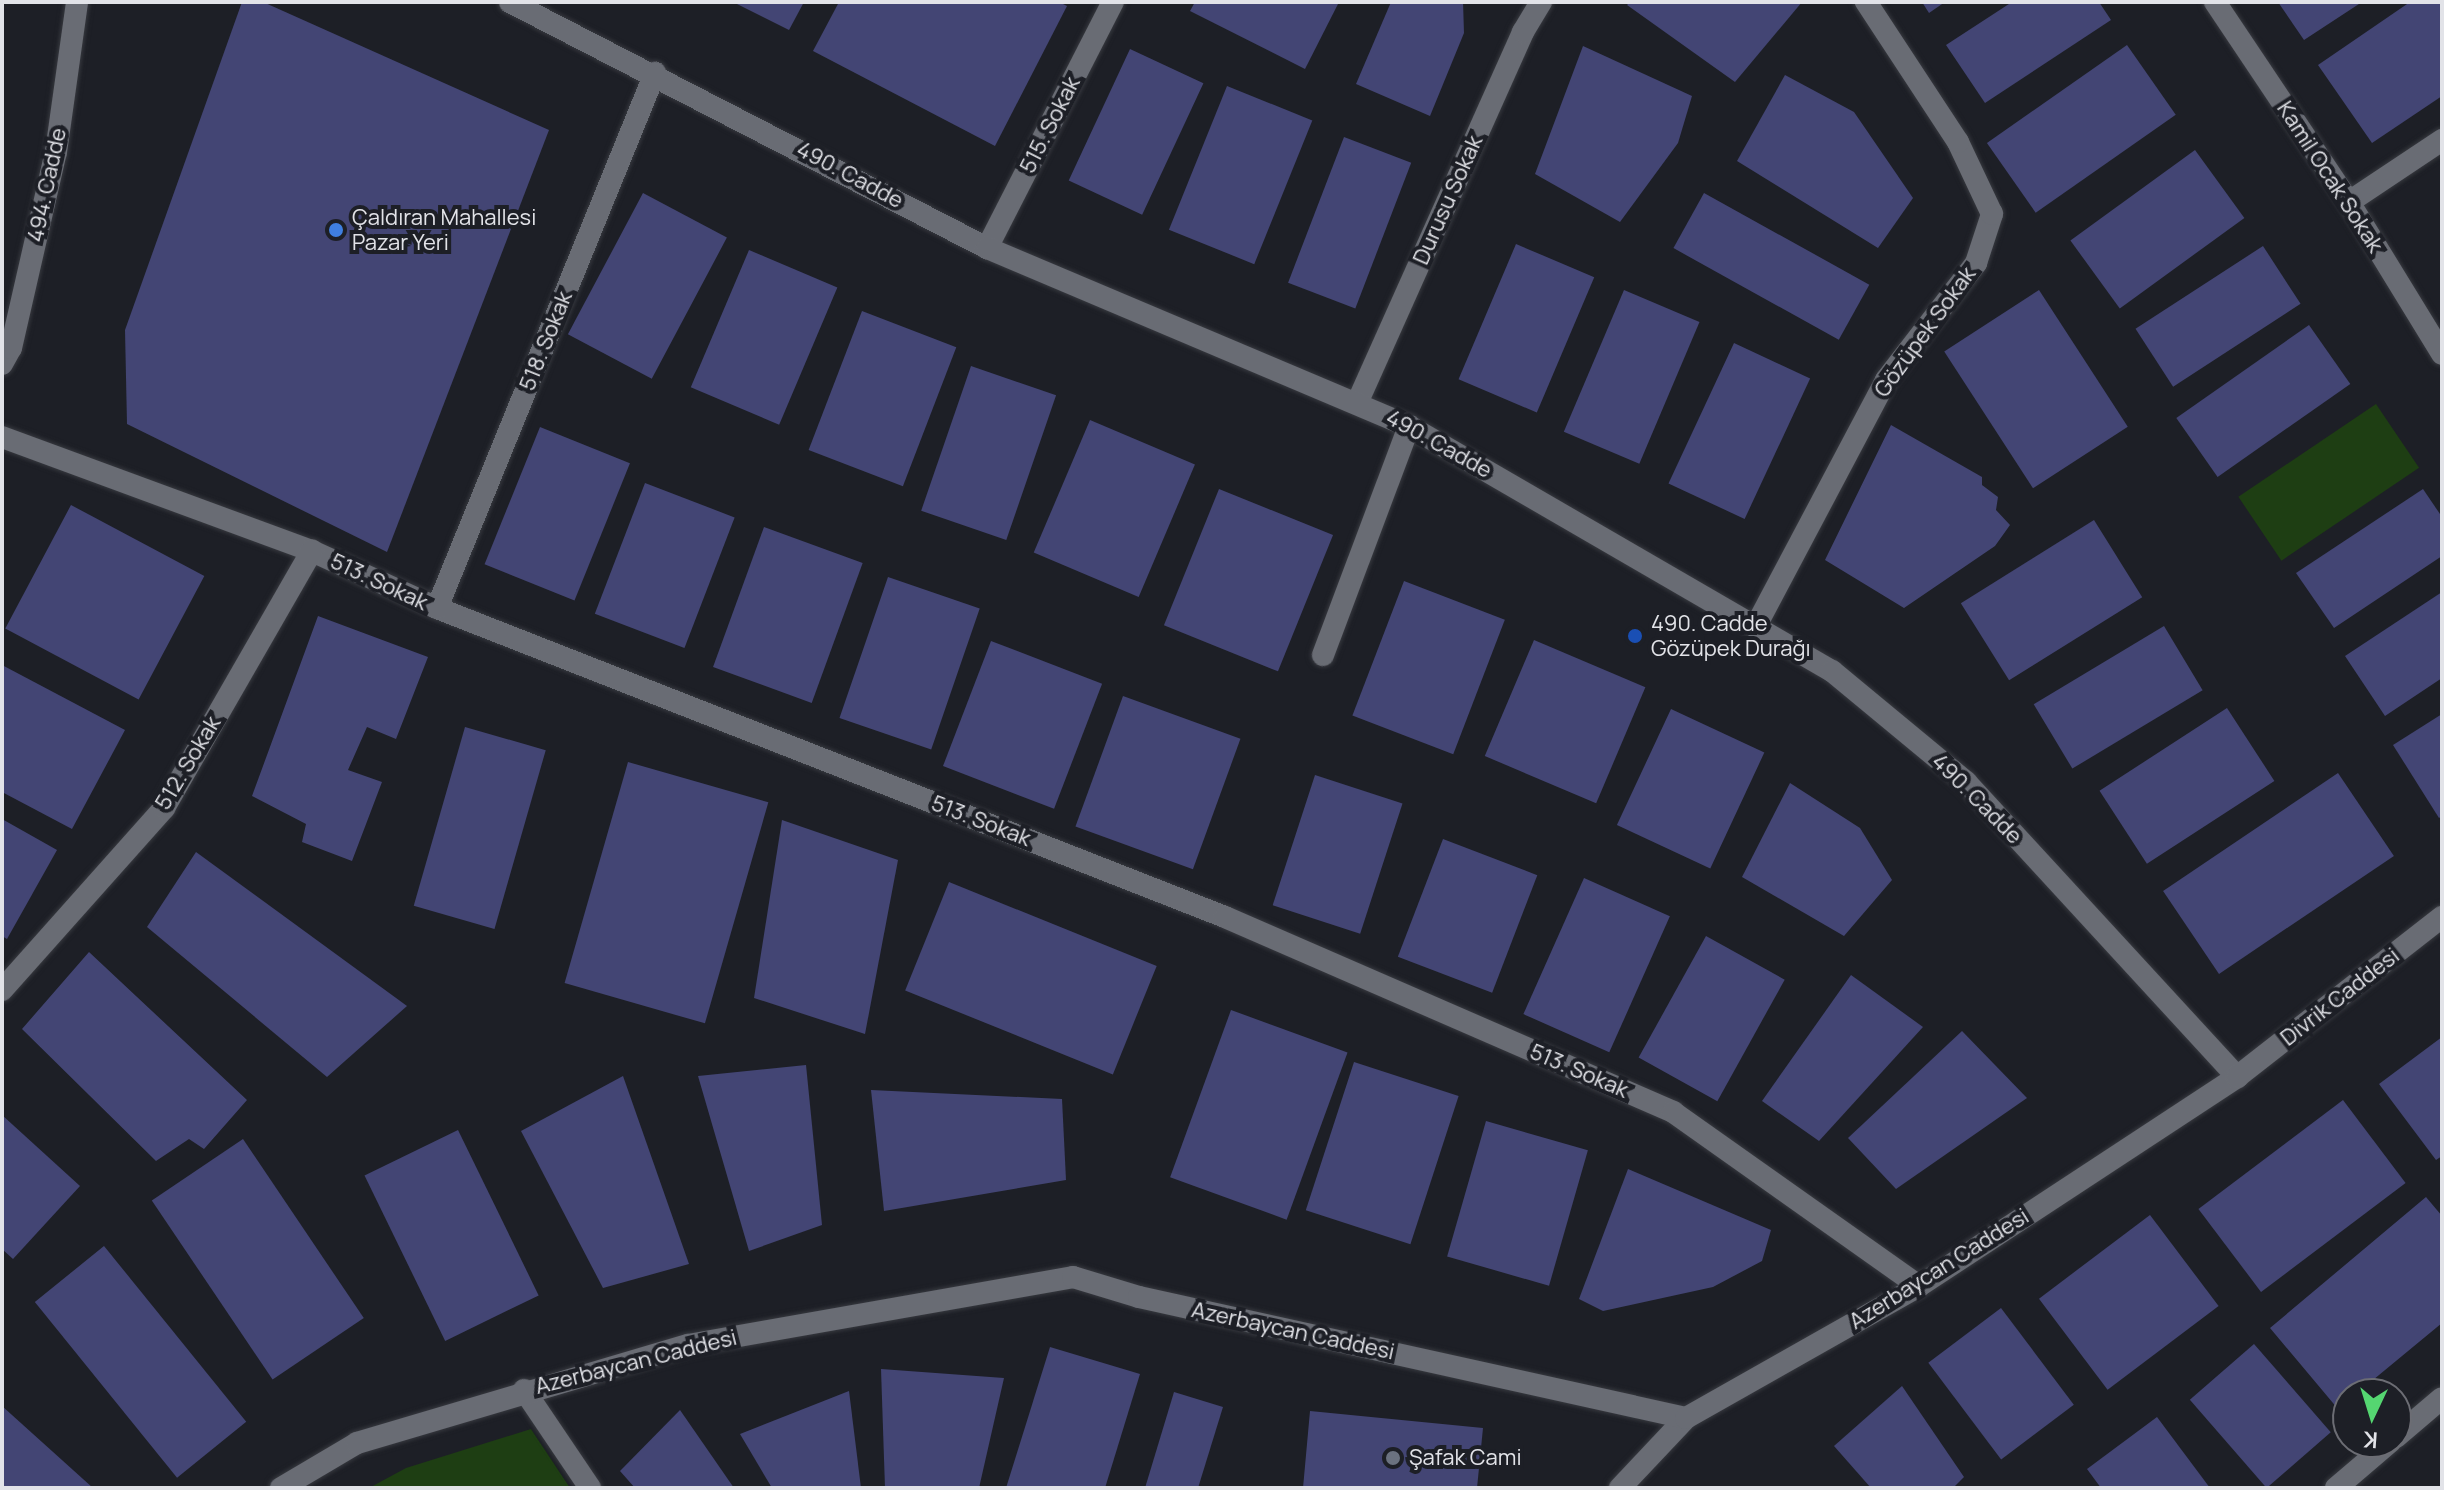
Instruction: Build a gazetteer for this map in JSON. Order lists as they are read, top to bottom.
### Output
{
  "streets": {
    "street": [
      "515. Sokak",
      "490. Cadde",
      "Kamil Ocak Sokak",
      "494. Cadde",
      "Durusu Sokak",
      "Gözüpek Sokak",
      "518. Sokak",
      "513. Sokak",
      "512. Sokak",
      "Divrik Caddesi",
      "Azerbaycan Caddesi"
    ]
  },
  "crossings": [
    ["515. Sokak", "490. Cadde"],
    ["490. Cadde", "Durusu Sokak"],
    ["490. Cadde", "Gözüpek Sokak"],
    ["490. Cadde", "518. Sokak"],
    ["490. Cadde", "Divrik Caddesi"],
    ["490. Cadde", "Azerbaycan Caddesi"],
    ["518. Sokak", "513. Sokak"],
    ["513. Sokak", "512. Sokak"],
    ["513. Sokak", "Azerbaycan Caddesi"],
    ["Divrik Caddesi", "Azerbaycan Caddesi"]
  ],
  "places": ["Çaldıran Mahallesi Pazar Yeri", "490. Cadde Gözüpek Durağı", "Şafak Cami"],
  "north": "bottom"
}
